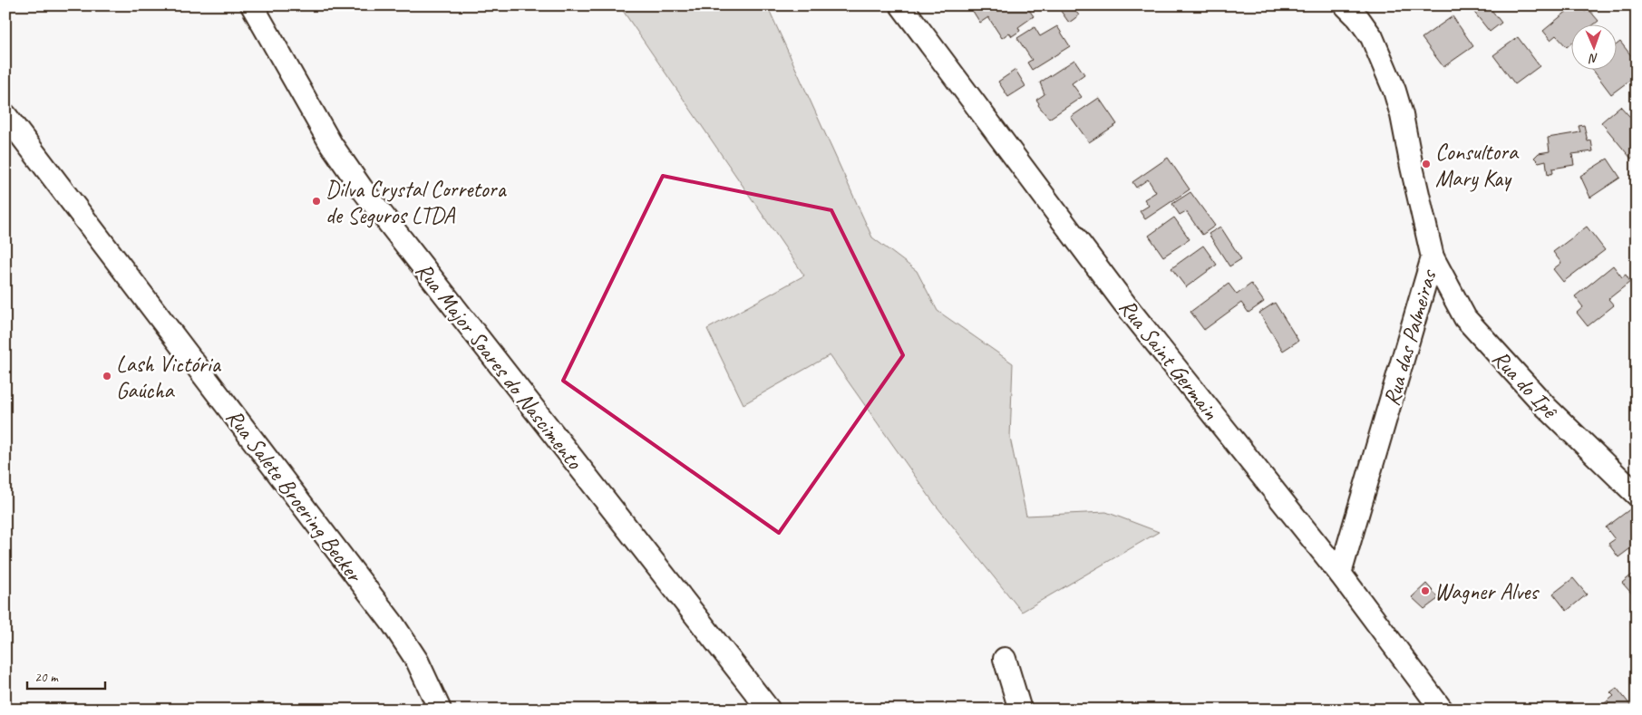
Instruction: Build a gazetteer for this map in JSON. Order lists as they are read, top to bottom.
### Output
{
  "streets": {
    "street": [
      "Rua das Palmeiras",
      "Rua Saint Germain",
      "Rua Major Soares do Nascimento",
      "Rua do Ipê",
      "Rua Salete Broering Becker"
    ]
  },
  "crossings": [
    ["Rua das Palmeiras", "Rua Saint Germain"],
    ["Rua das Palmeiras", "Rua do Ipê"]
  ],
  "places": [
    "Consultora Mary Kay",
    "Dilva Crystal Corretora de Seguros LTDA",
    "Lash Victória Gaúcha",
    "Wagner Alves"
  ],
  "scale_bar": "20 m",
  "north": "bottom"
}
